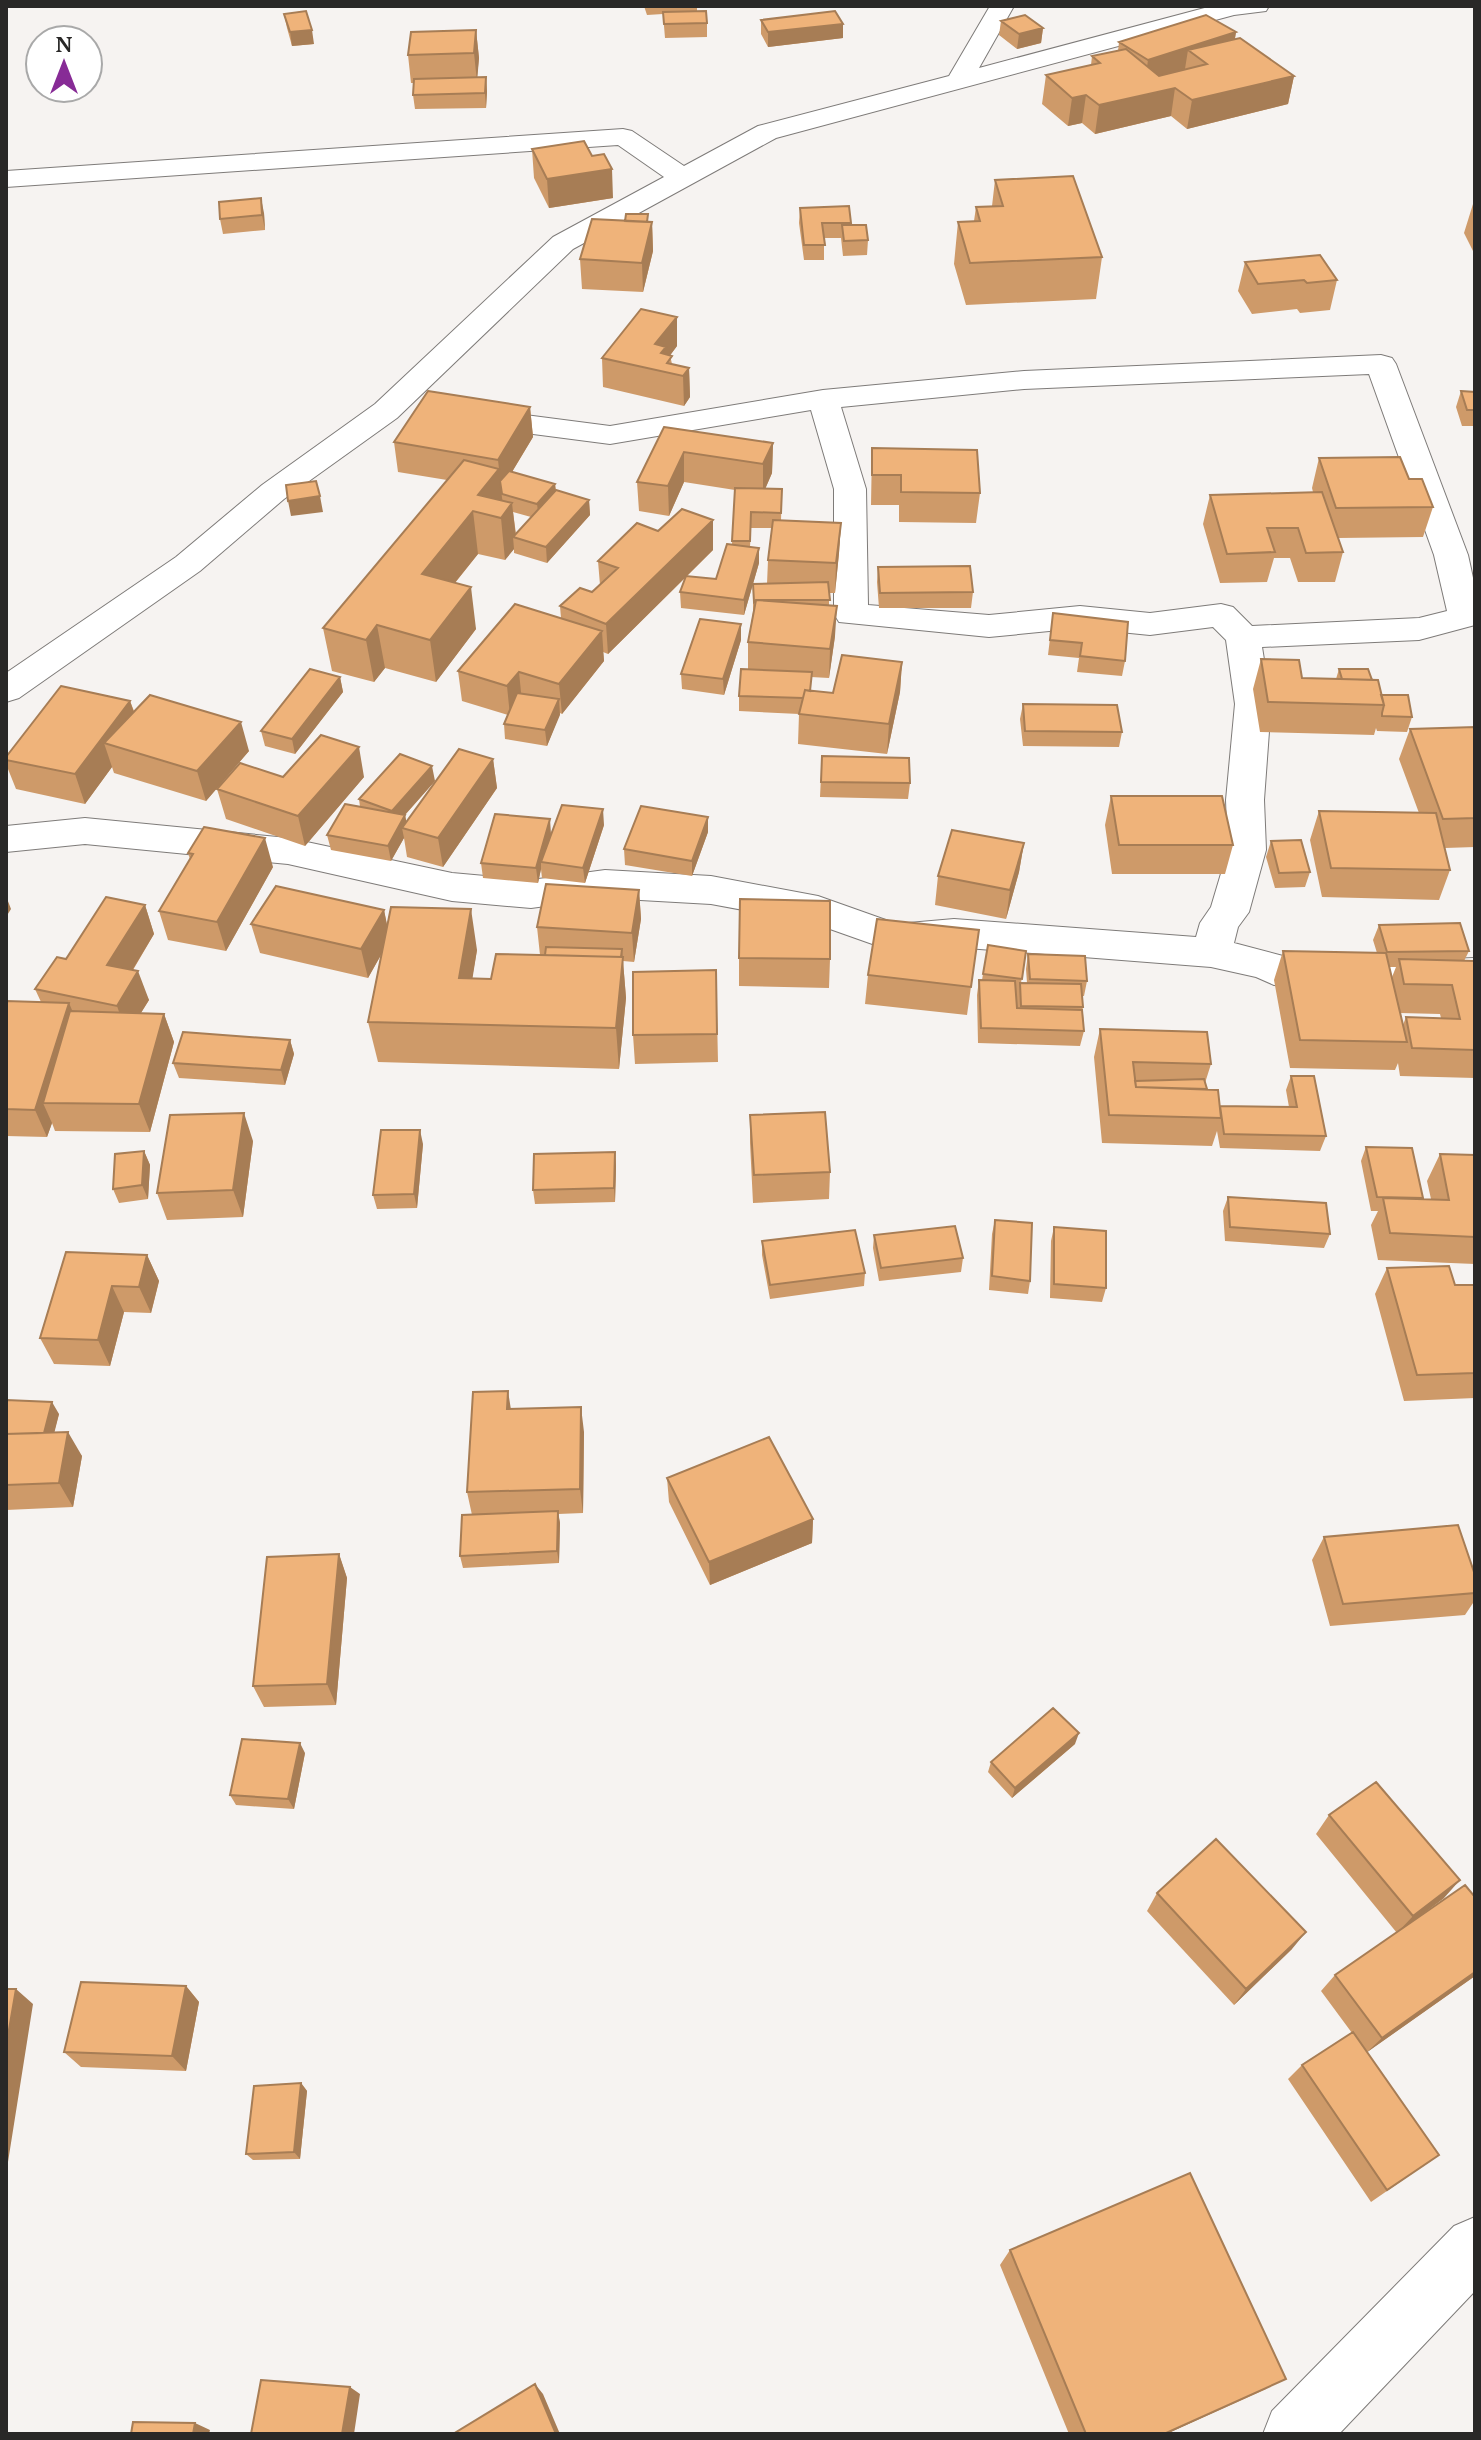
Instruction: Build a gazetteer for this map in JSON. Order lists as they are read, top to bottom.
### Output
{
  "north": "top"
}
